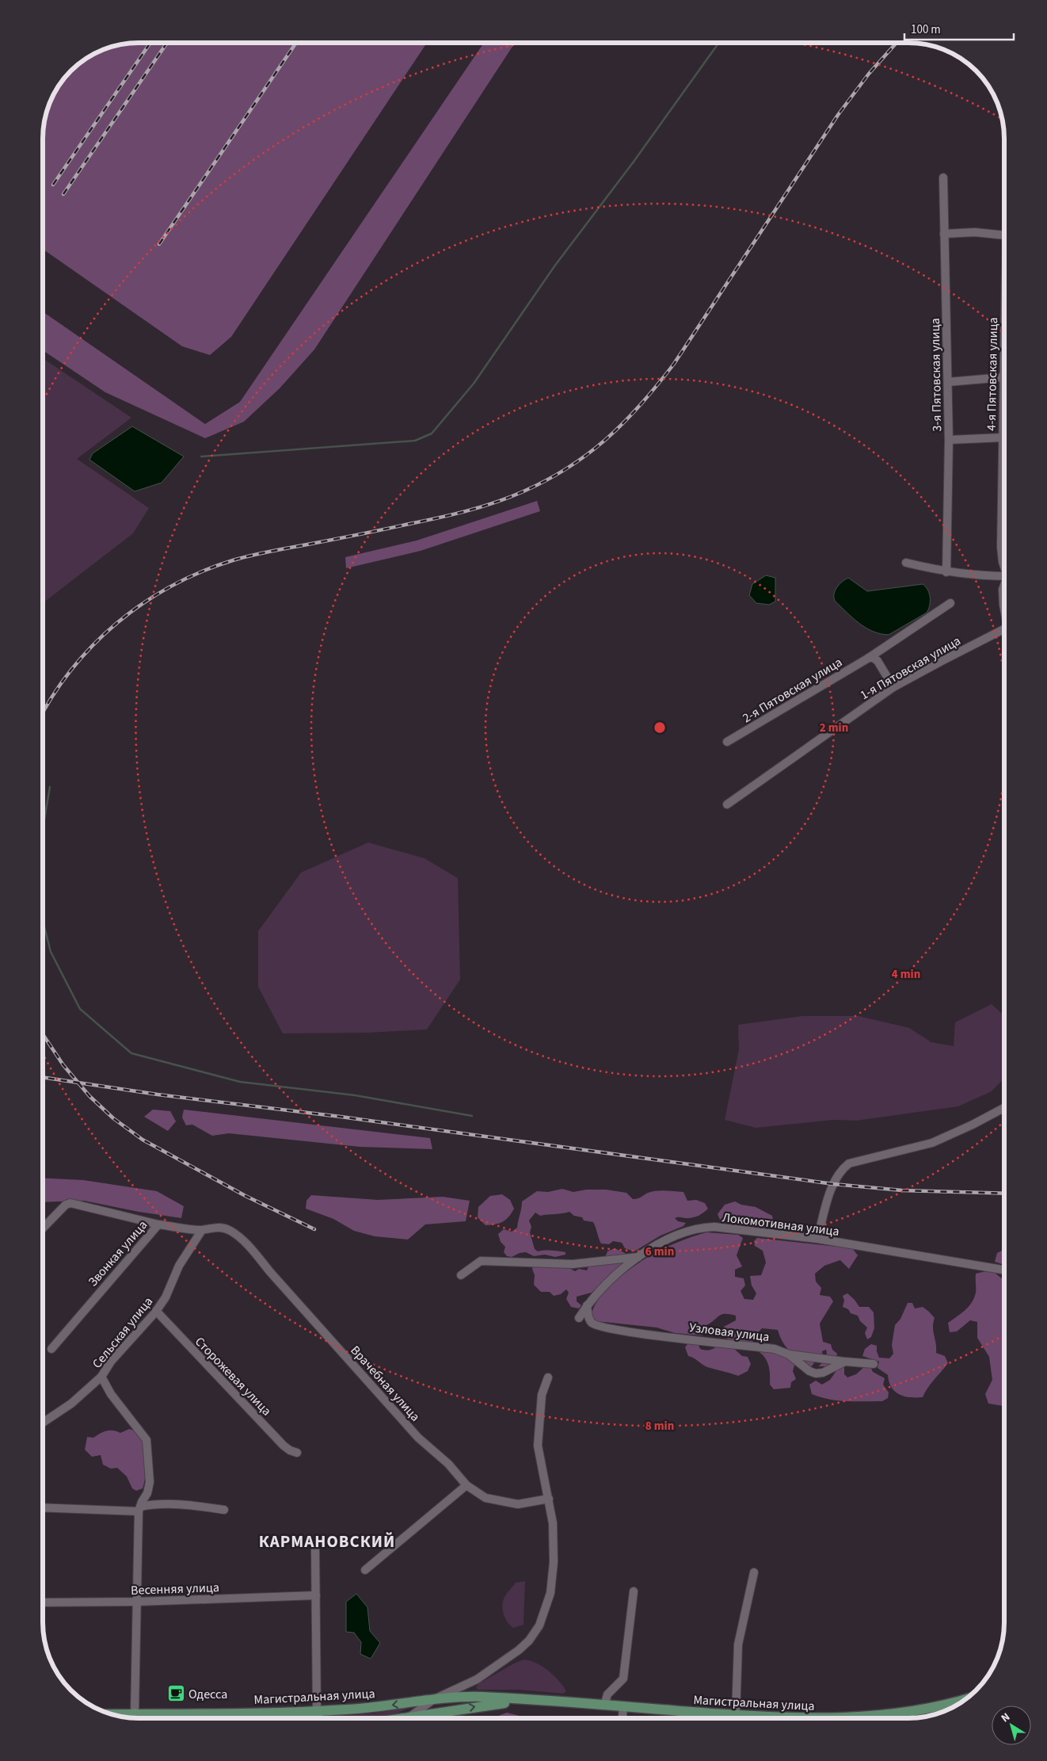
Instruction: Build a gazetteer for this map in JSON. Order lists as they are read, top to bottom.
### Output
{
  "streets": {
    "main road": ["Магистральная улица"],
    "street": [
      "4-я Пятовская улица",
      "3-я Пятовская улица",
      "1-я Пятовская улица",
      "2-я Пятовская улица",
      "Локомотивная улица",
      "Звонкая улица",
      "Узловая улица",
      "Сельская улица",
      "Сторожевая улица",
      "Врачебная улица",
      "Весенняя улица"
    ]
  },
  "crossings": [
    ["Локомотивная улица", "Узловая улица"],
    ["Сельская улица", "Сторожевая улица"],
    ["Сельская улица", "Врачебная улица"]
  ],
  "districts": ["КАРМАНОВСКИЙ"],
  "places": {
    "cafe": ["Одесса"]
  },
  "scale_bar": "100 m",
  "north": "top left",
  "rings": [
    "2 min",
    "4 min",
    "6 min",
    "8 min"
  ]
}
